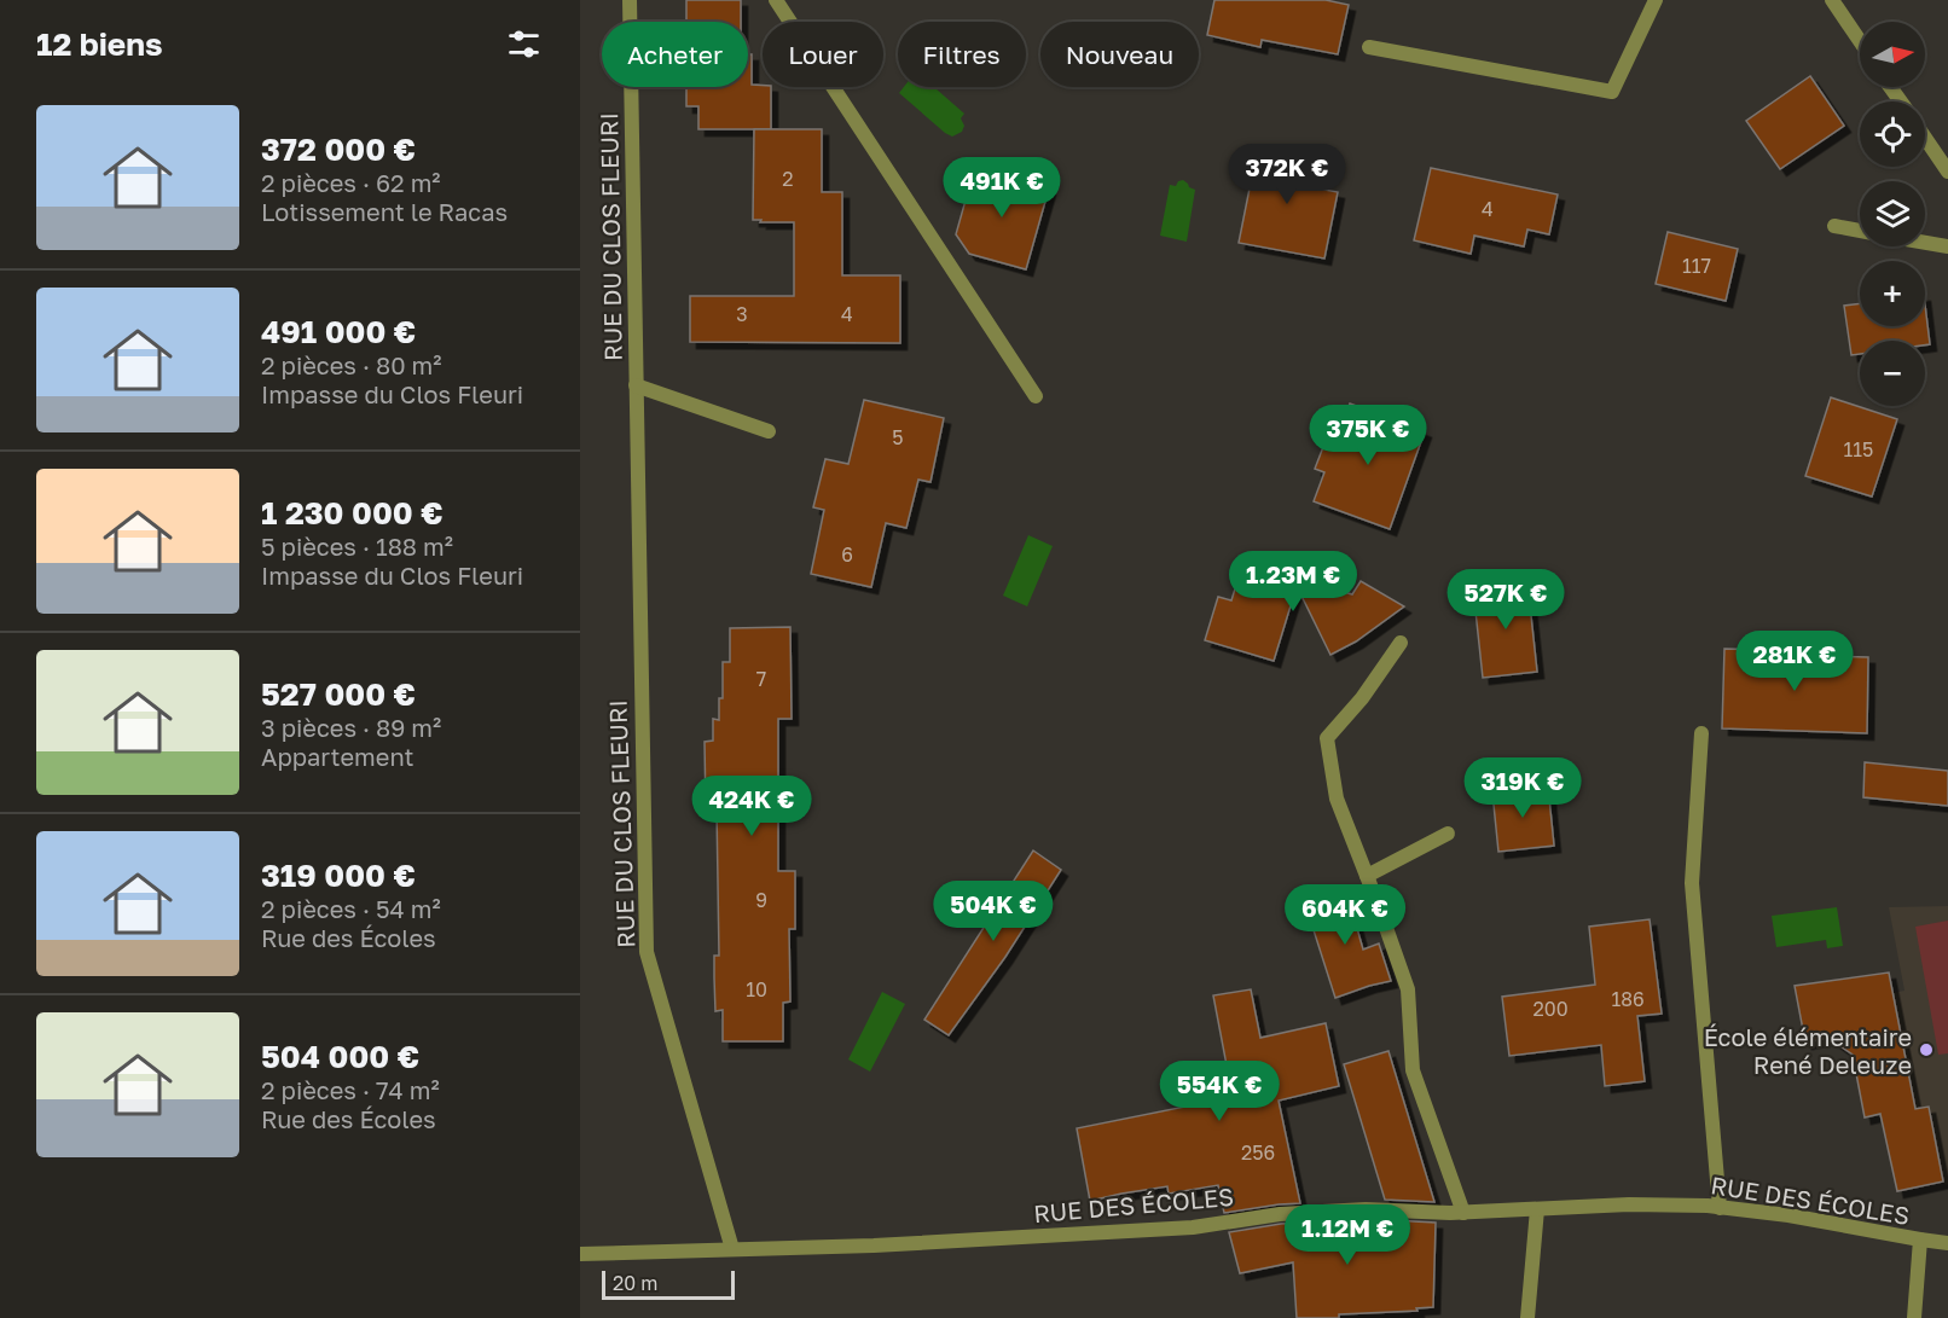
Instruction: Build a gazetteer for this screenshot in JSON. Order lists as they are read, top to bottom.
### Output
{
  "streets": {
    "street": ["RUE DU CLOS FLEURI", "RUE DES ÉCOLES"]
  },
  "crossings": [
    ["RUE DU CLOS FLEURI", "RUE DES ÉCOLES"]
  ],
  "places": ["École élémentaire René Deleuze"],
  "house_numbers": [
    "2",
    "4",
    "117",
    "3",
    "4",
    "5",
    "115",
    "6",
    "7",
    "9",
    "10",
    "186",
    "200",
    "256"
  ],
  "scale_bar": "20 m",
  "north": "right",
  "page": {
    "heading": "12 biens",
    "map_buttons": ["+", "−"],
    "chip": [
      "Acheter",
      "Louer",
      "Filtres",
      "Nouveau"
    ],
    "list": [
      {
        "name": "372 000 €",
        "note": "2 pièces · 62 m² · Lotissement le Racas"
      },
      {
        "name": "491 000 €",
        "note": "2 pièces · 80 m² · Impasse du Clos Fleuri"
      },
      {
        "name": "1 230 000 €",
        "note": "5 pièces · 188 m² · Impasse du Clos Fleuri"
      },
      {
        "name": "527 000 €",
        "note": "3 pièces · 89 m² · Appartement"
      },
      {
        "name": "319 000 €",
        "note": "2 pièces · 54 m² · Rue des Écoles"
      },
      {
        "name": "504 000 €",
        "note": "2 pièces · 74 m² · Rue des Écoles"
      }
    ],
    "price": [
      "372K €",
      "491K €",
      "375K €",
      "1.23M €",
      "527K €",
      "281K €",
      "319K €",
      "424K €",
      "504K €",
      "604K €",
      "554K €",
      "1.12M €"
    ],
    "scale": "20 m"
  }
}
